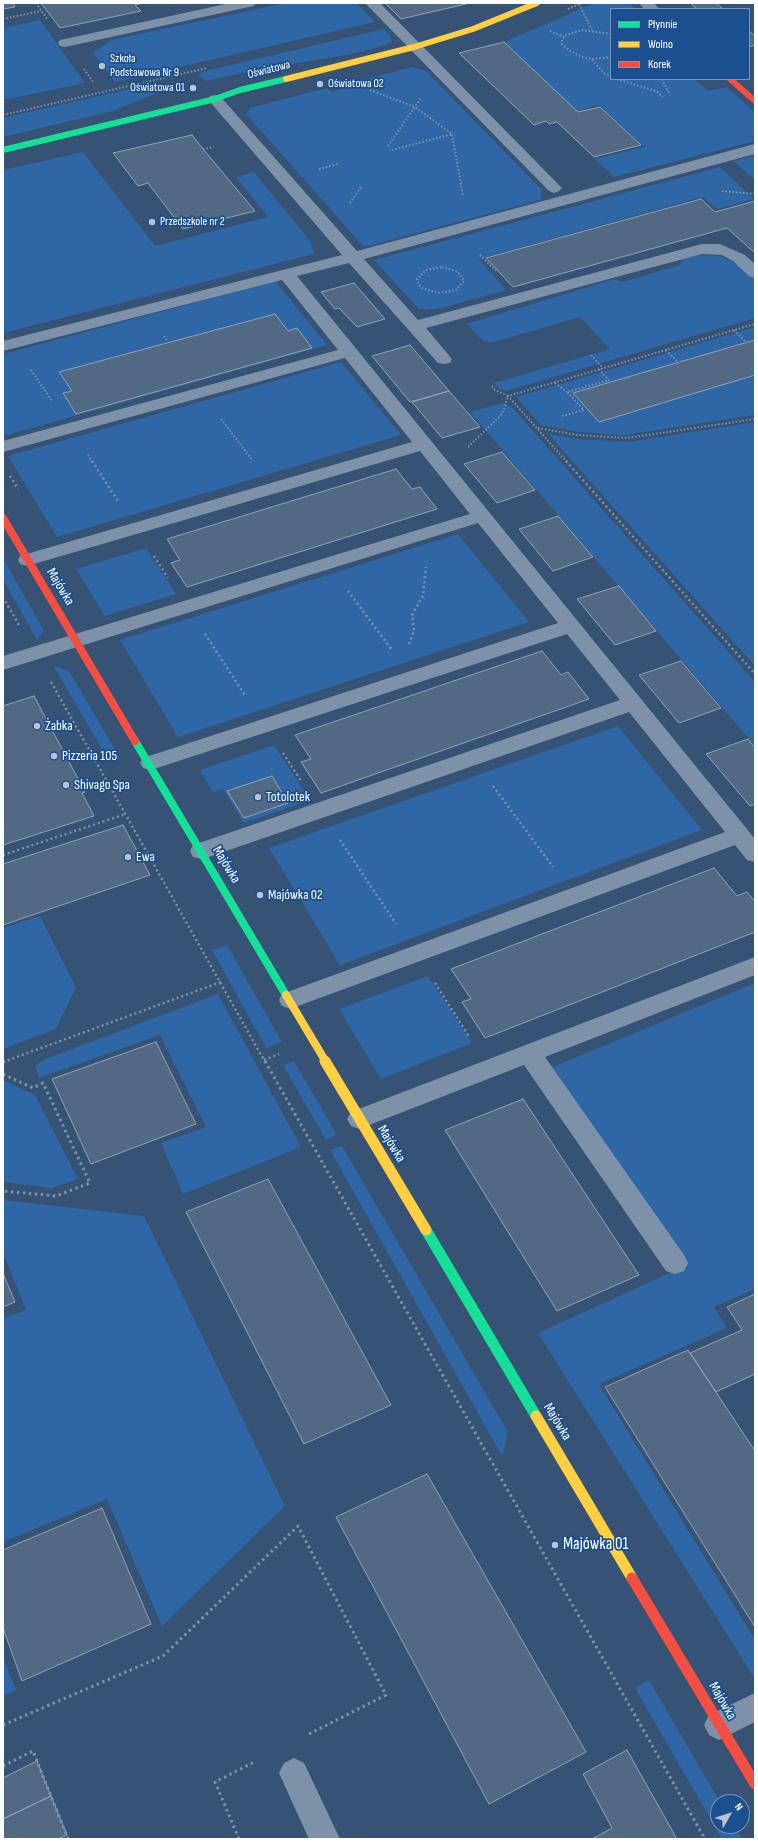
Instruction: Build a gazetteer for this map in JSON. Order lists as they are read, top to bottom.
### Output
{
  "streets": {
    "street": ["Oświatowa", "Majówka"]
  },
  "places": [
    "Szkoła Podstawowa Nr 9",
    "Oświatowa 02",
    "Oświatowa 01",
    "Przedszkole nr 2",
    "Żabka",
    "Pizzeria 105",
    "Shivago Spa",
    "Totolotek",
    "Ewa",
    "Majówka 02",
    "Majówka 01"
  ],
  "legend": ["Płynnie", "Wolno", "Korek"],
  "north": "top right"
}
